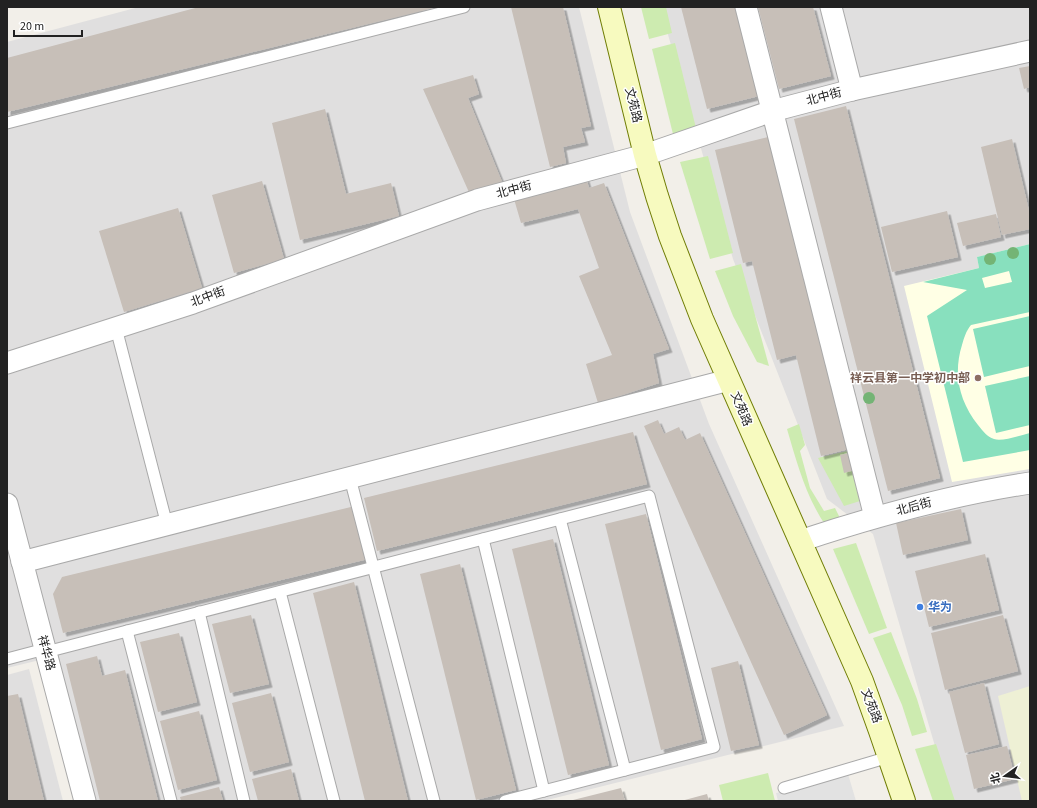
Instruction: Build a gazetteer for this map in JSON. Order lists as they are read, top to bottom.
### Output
{
  "streets": {
    "main road": ["文苑路"],
    "street": ["北中街", "北后街", "祥华路"]
  },
  "crossings": [
    ["北中街", "文苑路"],
    ["文苑路", "北后街"]
  ],
  "places": ["祥云县第一中学初中部", "华为"],
  "scale_bar": "20 m",
  "north": "left"
}
